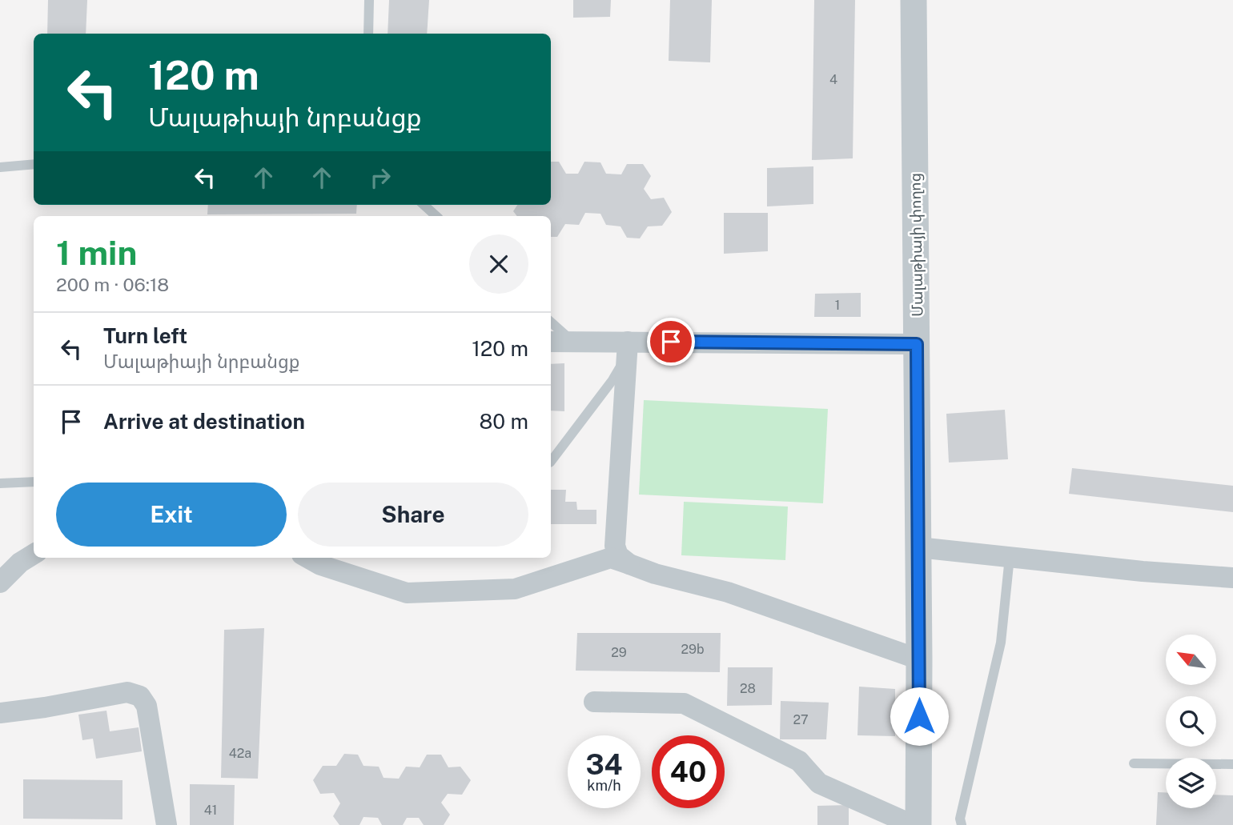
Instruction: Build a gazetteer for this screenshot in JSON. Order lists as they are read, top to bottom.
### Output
{
  "streets": {
    "street": ["Մալաթիայի փողոց"]
  },
  "house_numbers": [
    "4",
    "1",
    "29b",
    "29",
    "28",
    "27",
    "42a",
    "41"
  ],
  "north": "top left",
  "page": {
    "turn": ["120 m", "Մալաթիայի նրբանցք"],
    "heading": ["1 min", "200 m · 06:18"],
    "list": [
      {
        "name": "Turn left",
        "note": "Մալաթիայի նրբանցք",
        "value": "120 m"
      },
      {
        "name": "Arrive at destination",
        "value": "80 m"
      }
    ],
    "buttons": ["Exit", "Share"],
    "speed": "34 km/h",
    "limit": "40"
  }
}
